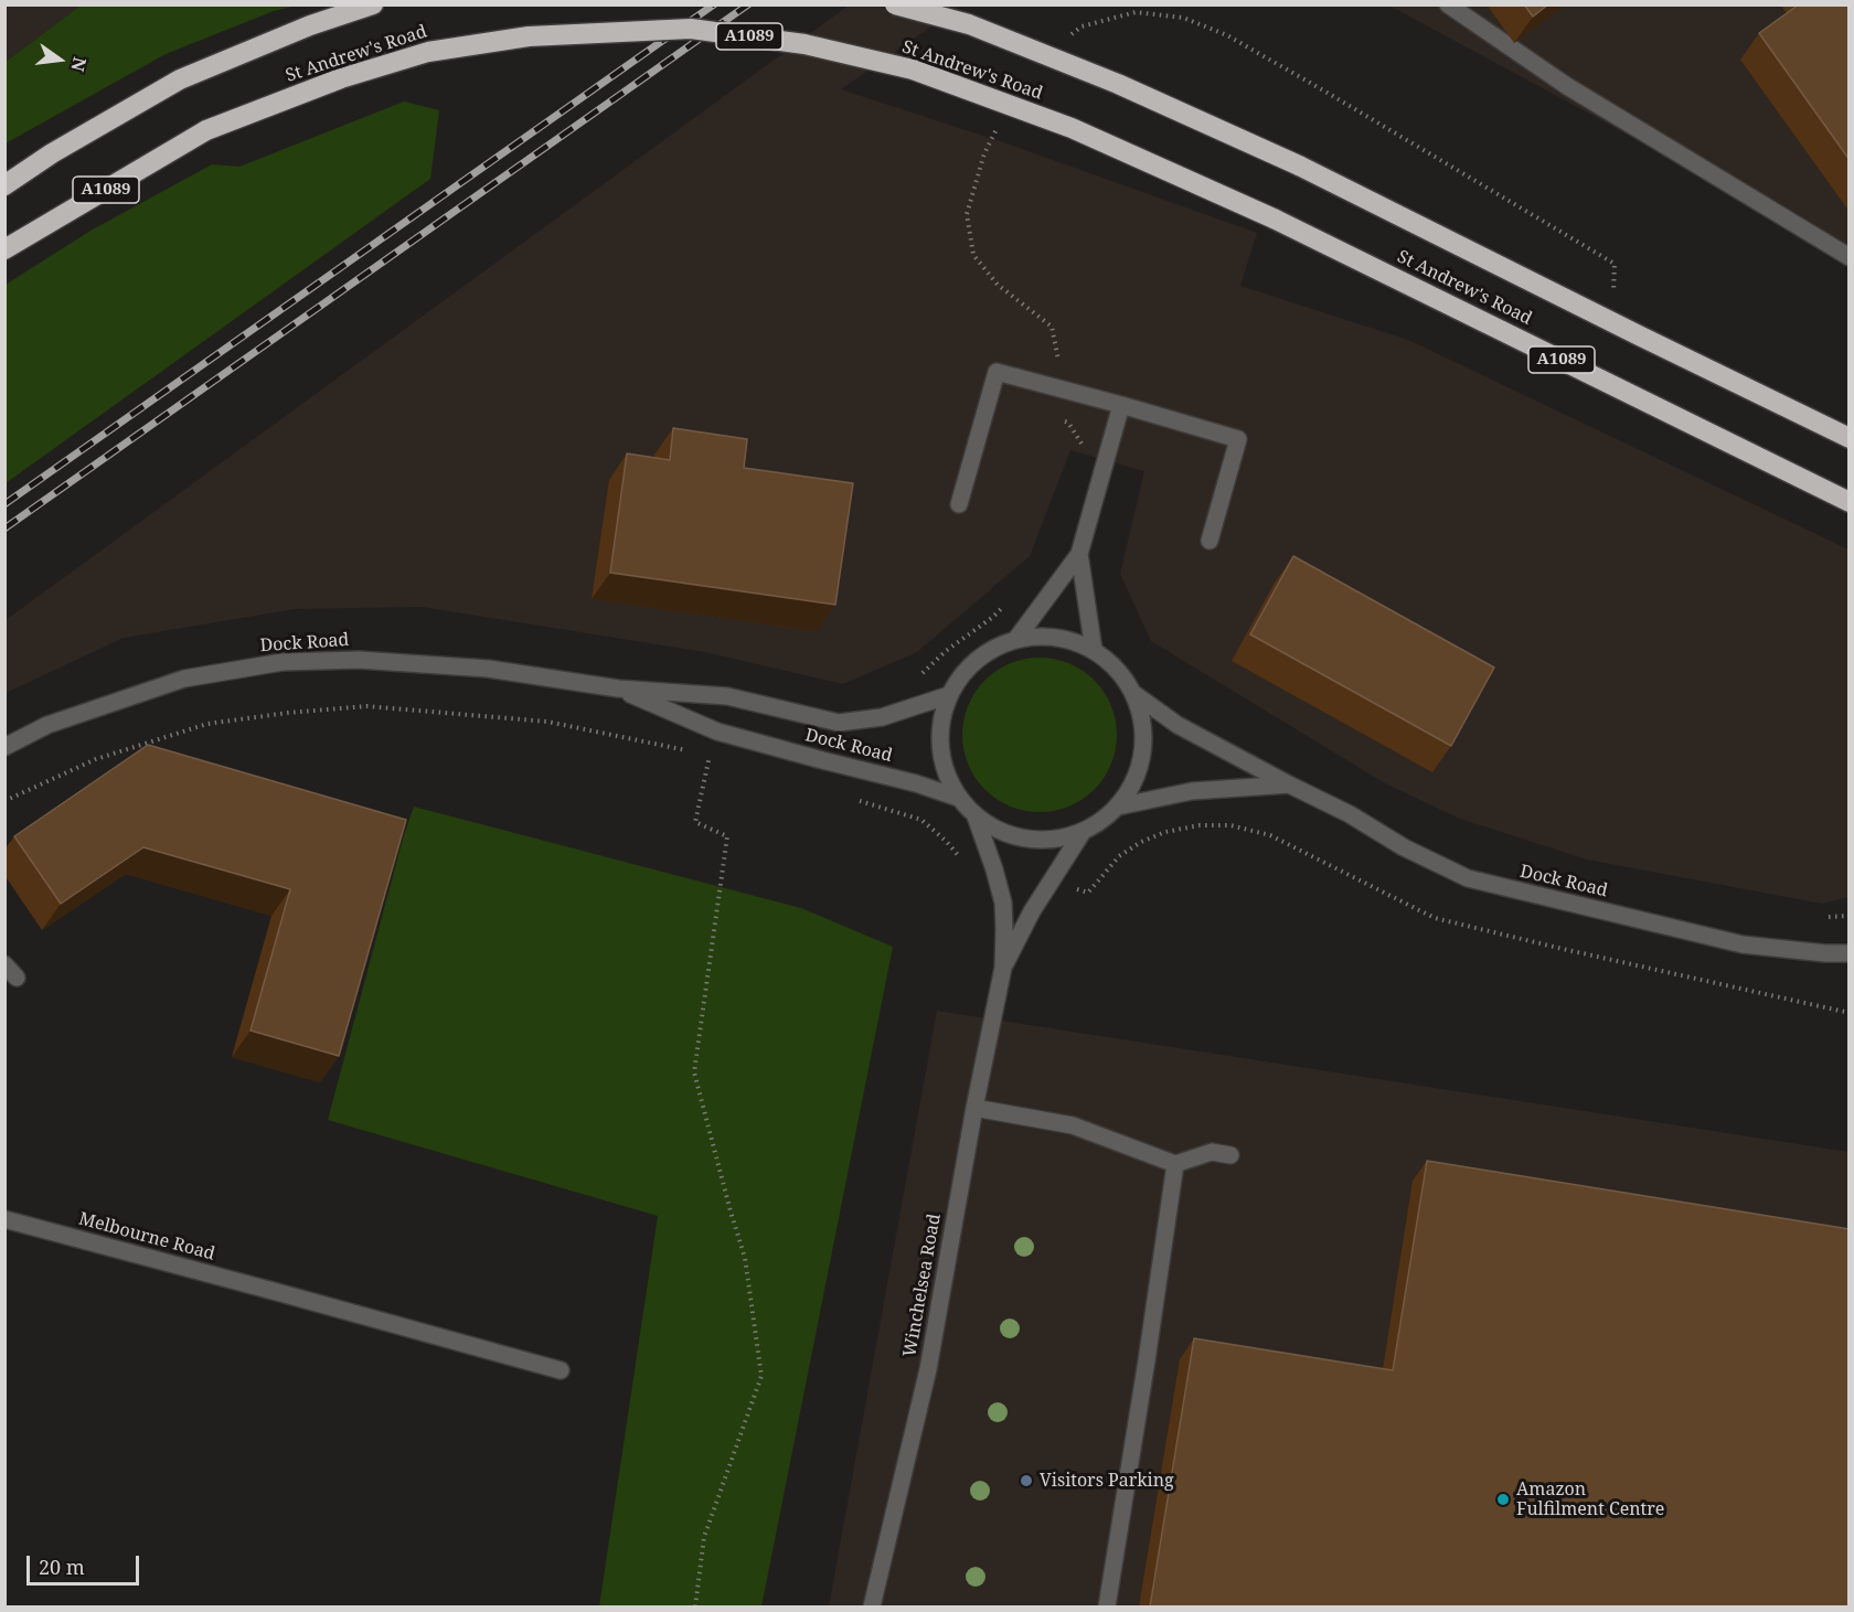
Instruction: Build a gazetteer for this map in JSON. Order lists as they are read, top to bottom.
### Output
{
  "streets": {
    "highway": ["A1089", "St Andrew's Road"],
    "street": ["Dock Road", "Melbourne Road", "Winchelsea Road"]
  },
  "crossings": [
    ["Dock Road", "Winchelsea Road"]
  ],
  "places": ["Visitors Parking", "Amazon Fulfilment Centre"],
  "scale_bar": "20 m",
  "north": "right"
}
